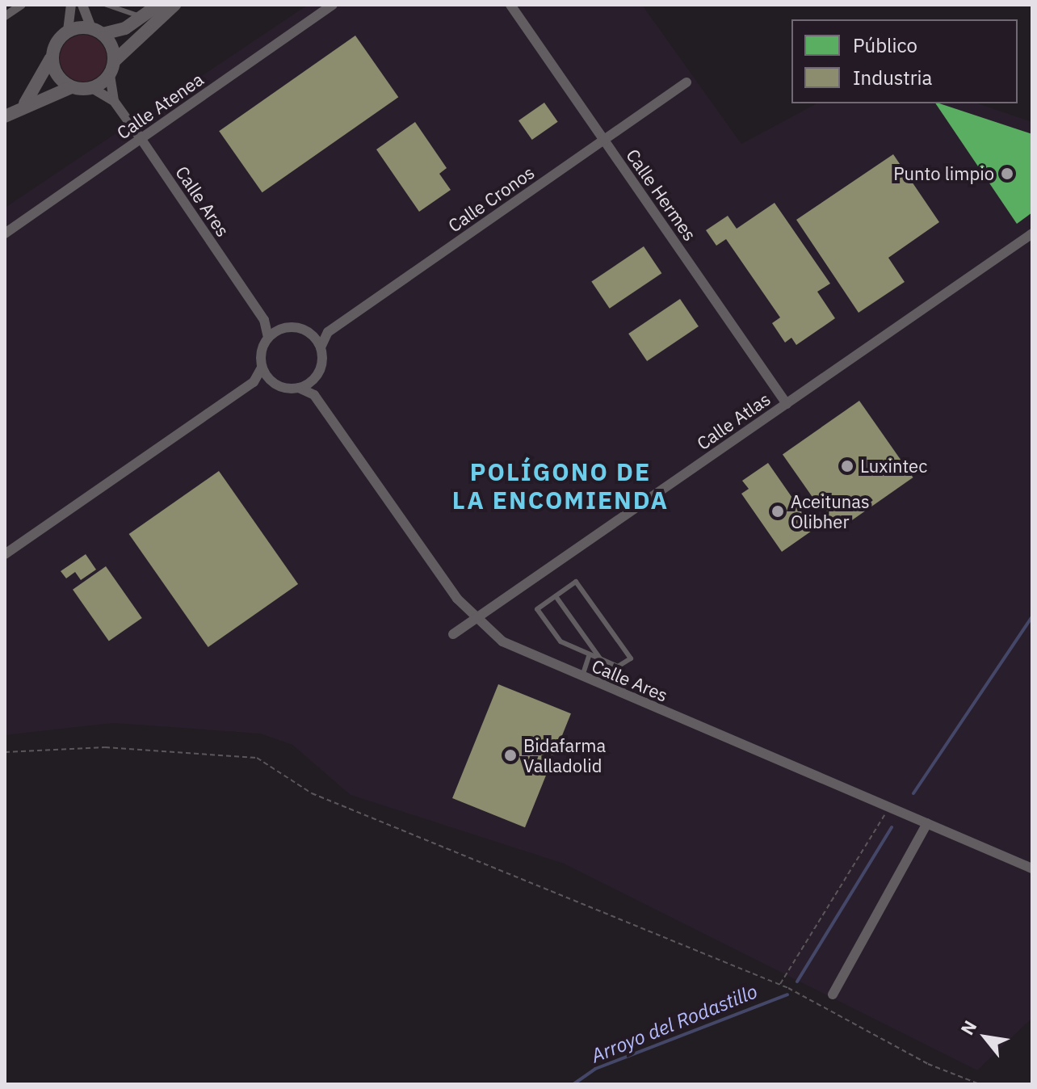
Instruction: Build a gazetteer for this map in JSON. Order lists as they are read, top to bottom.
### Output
{
  "streets": {
    "street": [
      "Calle Atenea",
      "Calle Hermes",
      "Calle Cronos",
      "Calle Ares",
      "Calle Atlas"
    ]
  },
  "crossings": [
    ["Calle Atenea", "Calle Ares"],
    ["Calle Hermes", "Calle Cronos"],
    ["Calle Hermes", "Calle Atlas"],
    ["Calle Cronos", "Calle Ares"],
    ["Calle Ares", "Calle Atlas"]
  ],
  "districts": ["POLÍGONO DE LA ENCOMIENDA"],
  "water": ["Arroyo del Rodastillo"],
  "places": [
    "Punto limpio",
    "Luxintec",
    "Aceitunas Olibher",
    "Bidafarma Valladolid"
  ],
  "legend": ["Público", "Industria"],
  "north": "top left"
}
